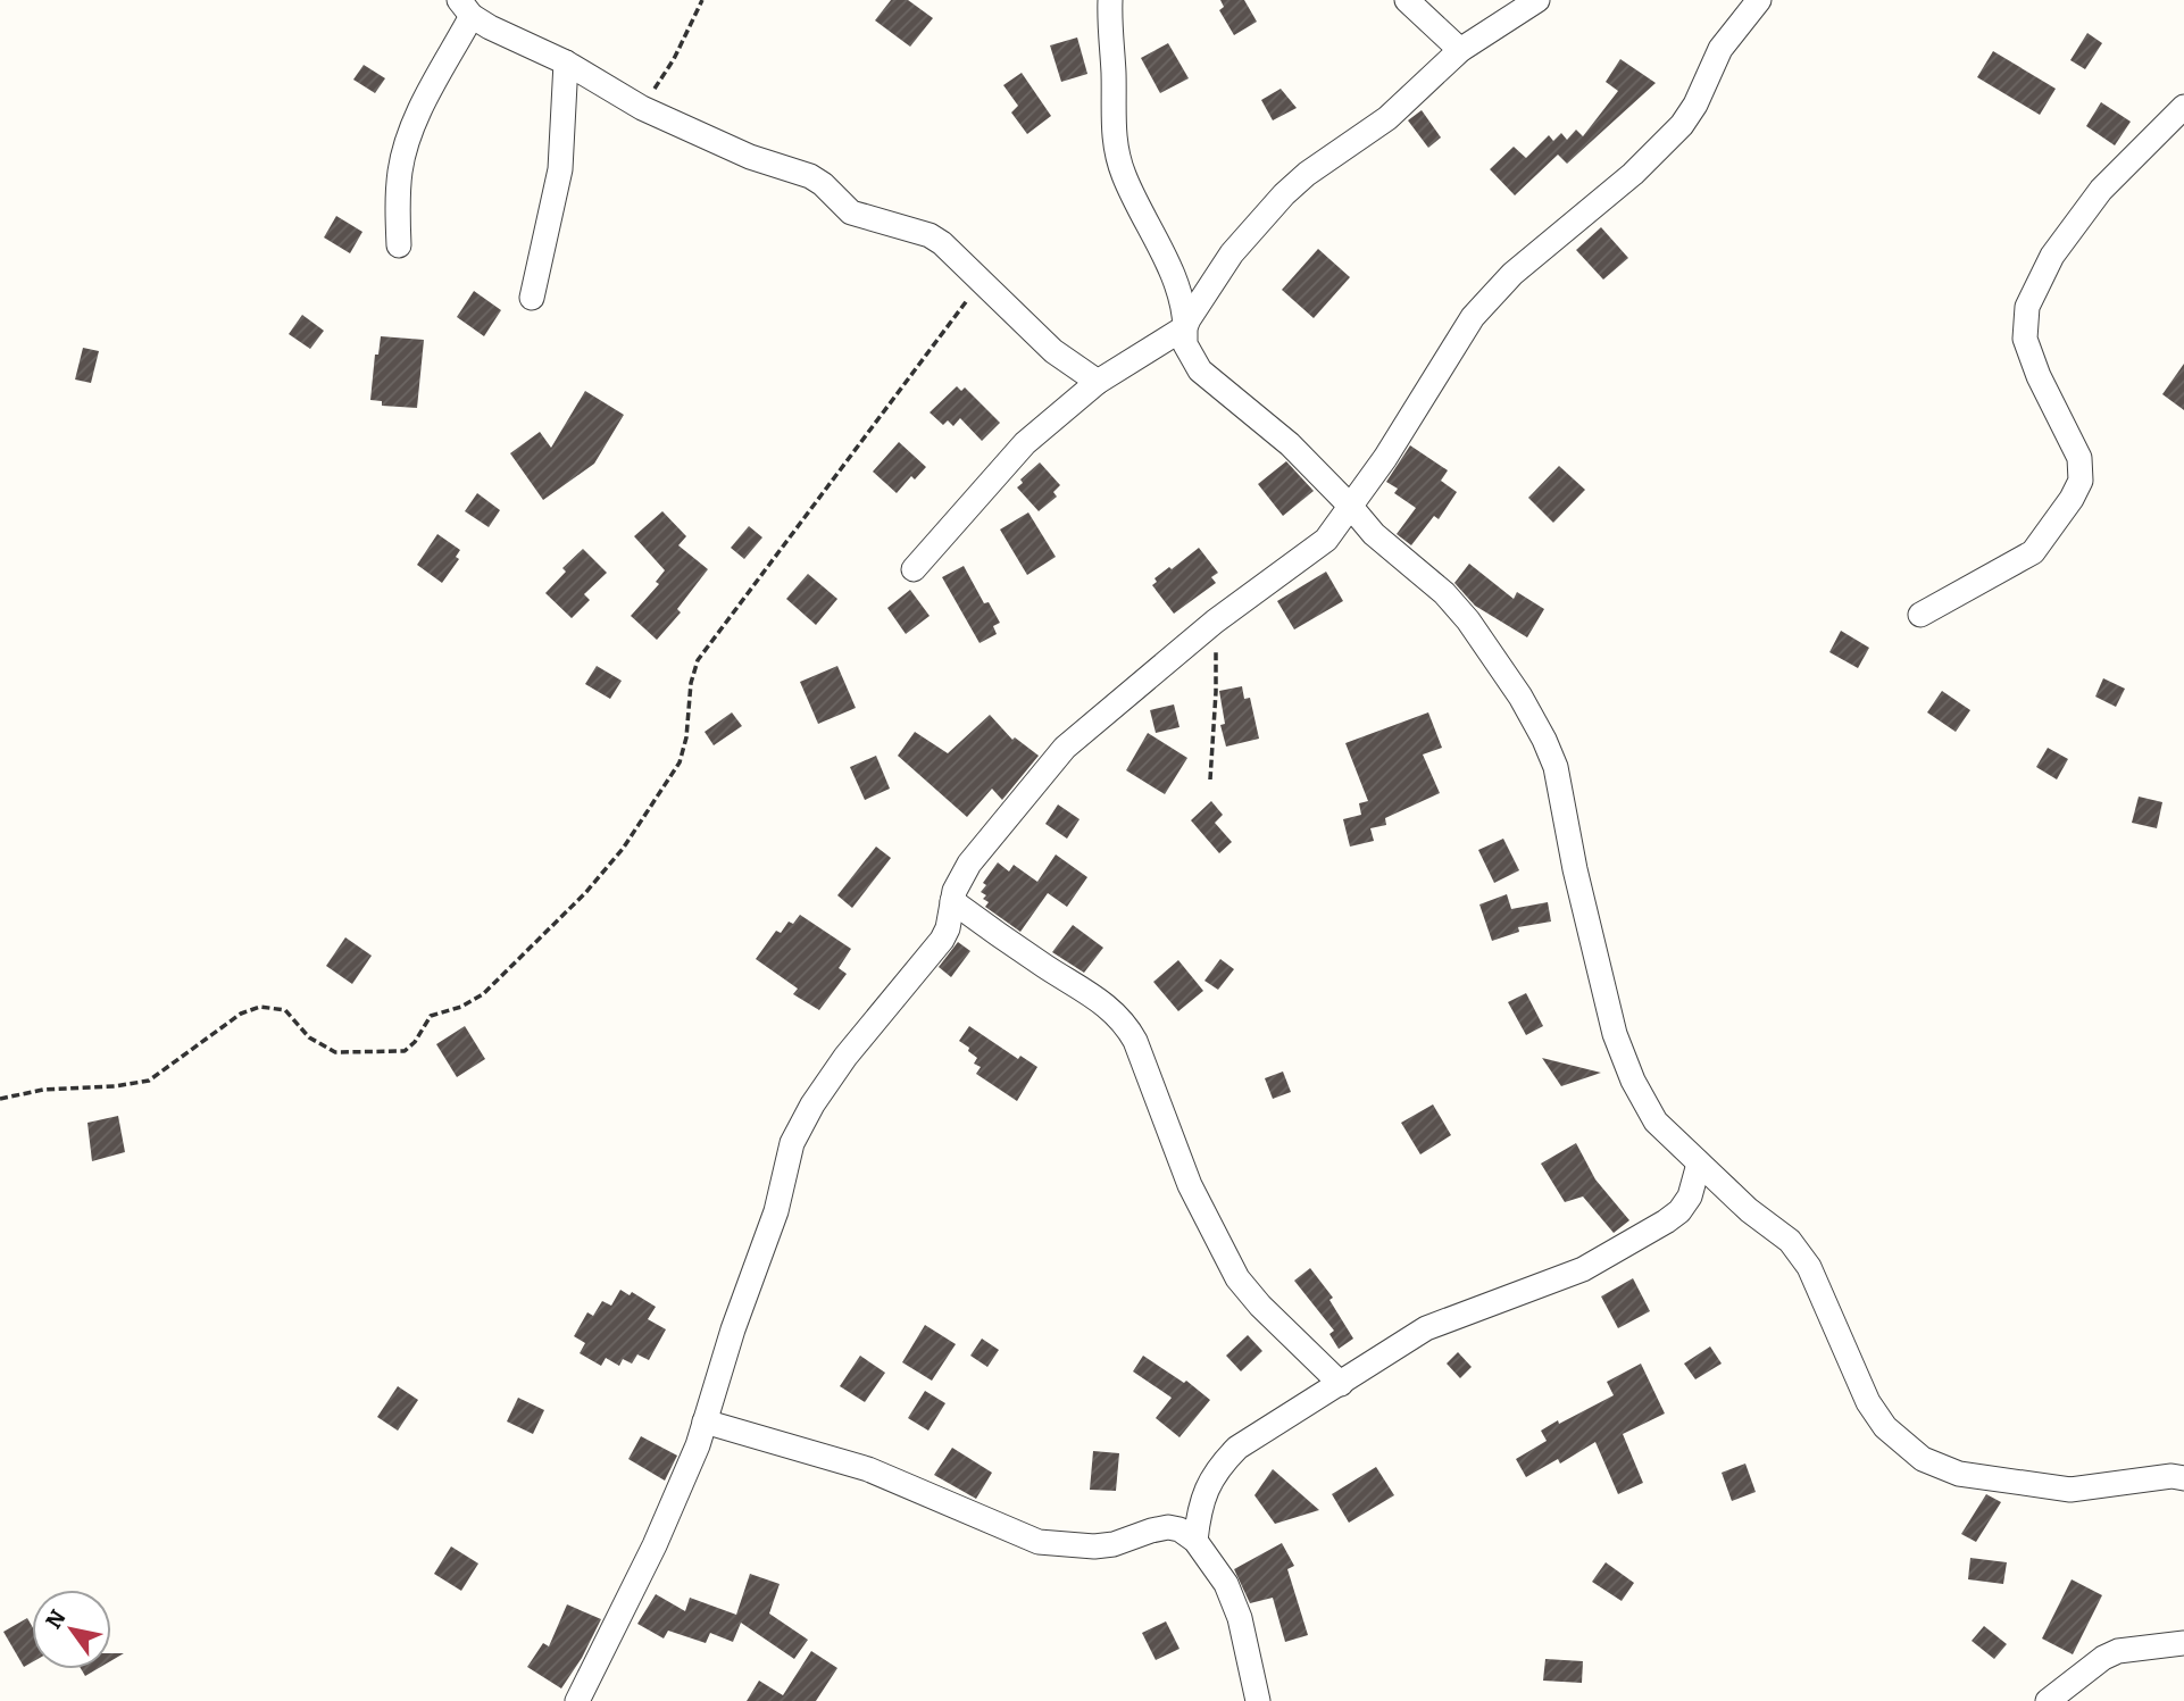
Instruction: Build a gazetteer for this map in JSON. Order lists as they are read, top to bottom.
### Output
{
  "north": "top left"
}
